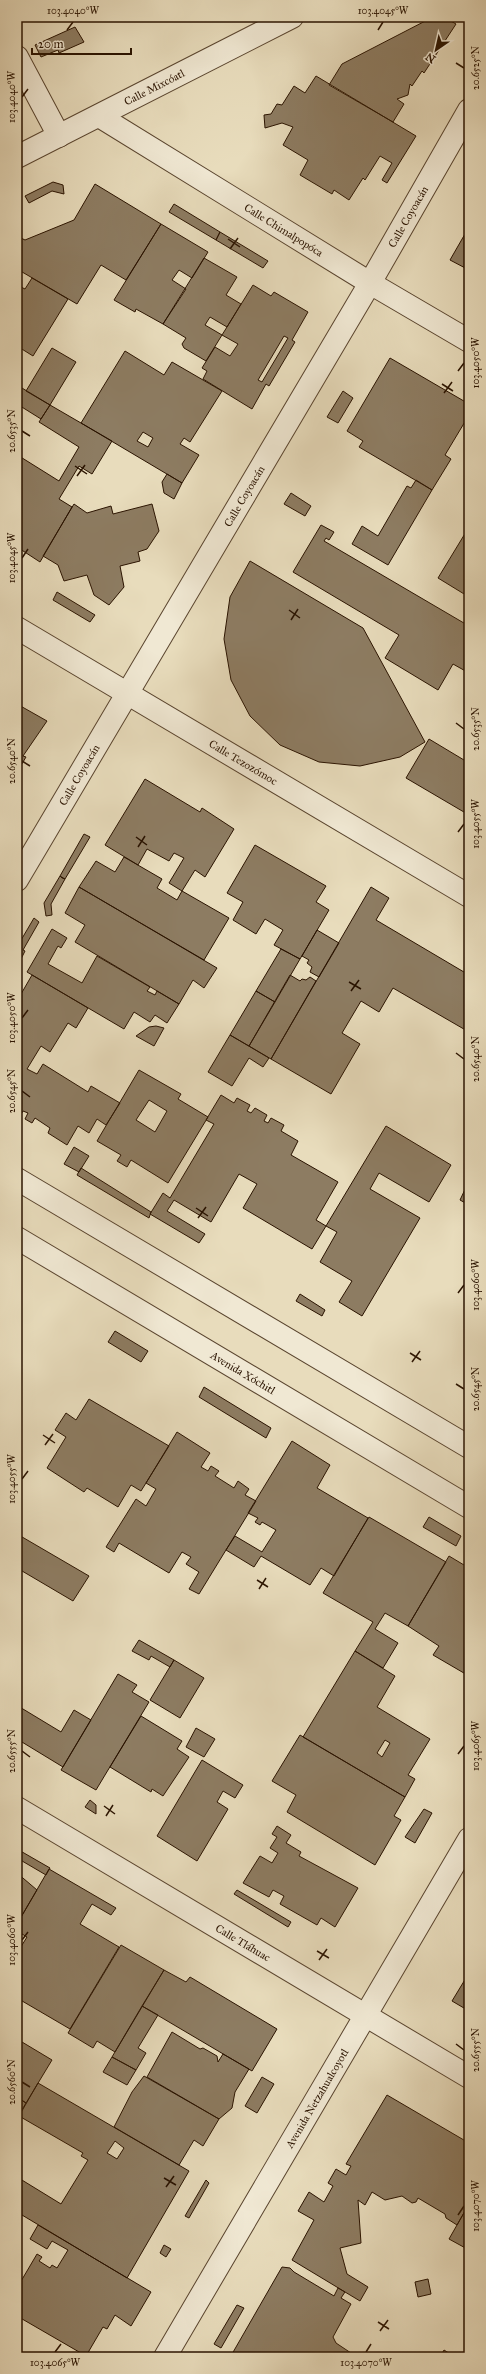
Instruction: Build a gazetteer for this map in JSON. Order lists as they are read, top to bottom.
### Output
{
  "streets": {
    "street": [
      "Calle Mixcóatl",
      "Calle Coyoacán",
      "Calle Chimalpopóca",
      "Calle Tezozómoc",
      "Avenida Xóchitl",
      "Calle Tláhuac",
      "Avenida Netzahualcoyotl"
    ]
  },
  "crossings": [
    ["Calle Mixcóatl", "Calle Chimalpopóca"],
    ["Calle Coyoacán", "Calle Chimalpopóca"],
    ["Calle Coyoacán", "Calle Tezozómoc"],
    ["Calle Tláhuac", "Avenida Netzahualcoyotl"]
  ],
  "scale_bar": "20 m",
  "north": "bottom left",
  "coordinates": [
    "103.4040°W",
    "103.4045°W",
    "20.6525°N",
    "103.4050°W",
    "20.6535°N",
    "20.6540°N",
    "103.4055°W",
    "20.6545°N",
    "103.4060°W",
    "103.4065°W",
    "20.6555°N",
    "20.6560°N",
    "103.4070°W"
  ]
}
